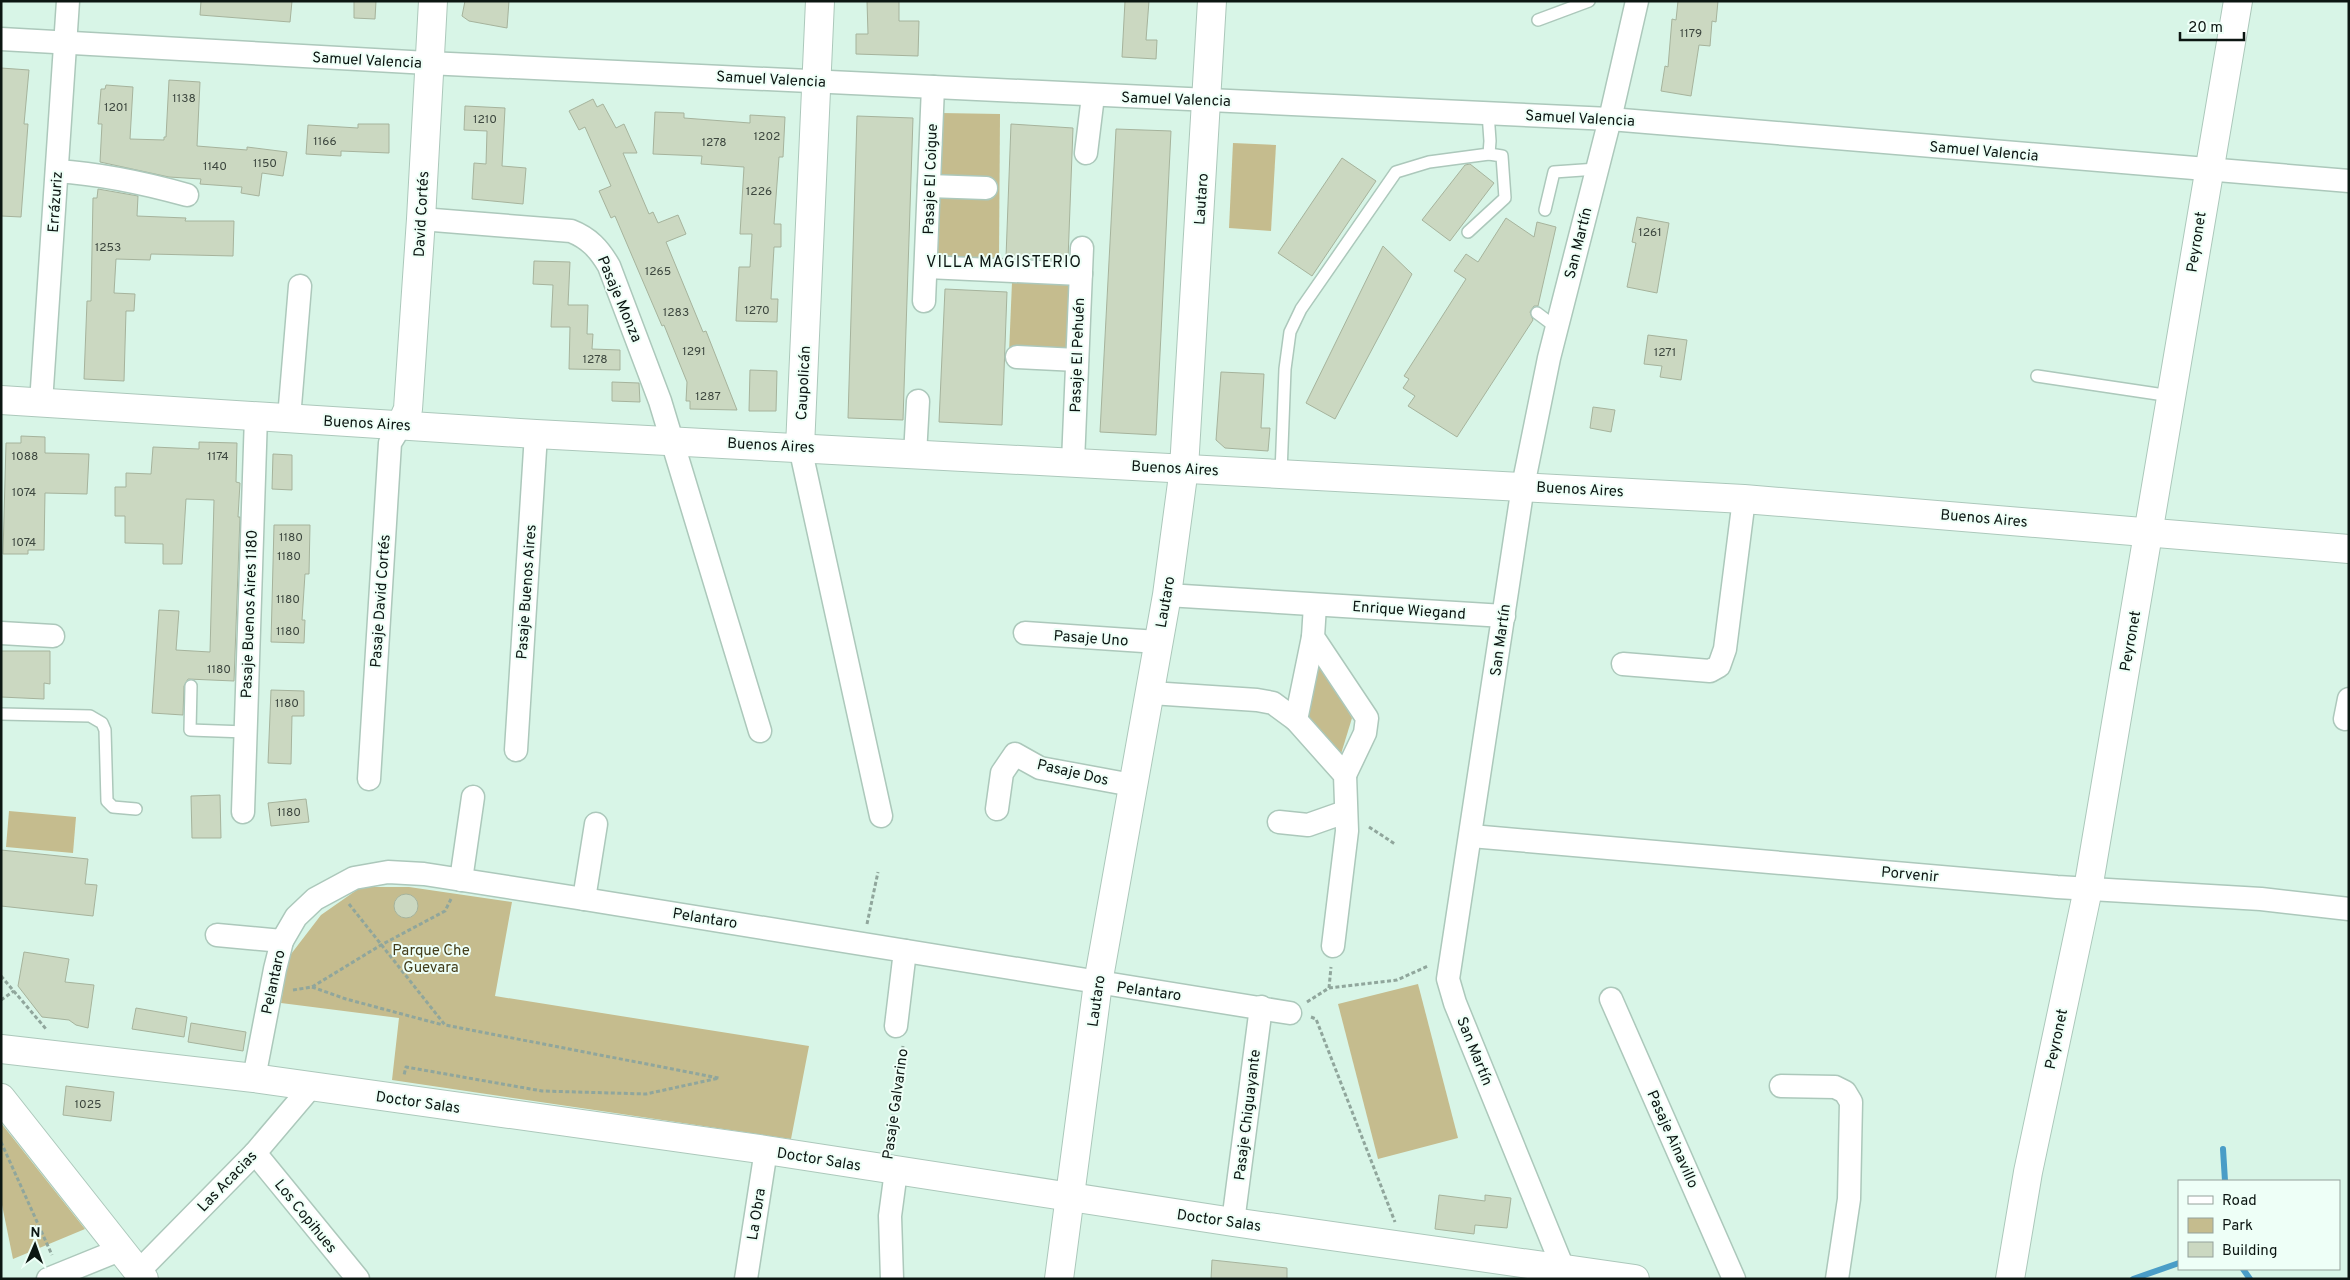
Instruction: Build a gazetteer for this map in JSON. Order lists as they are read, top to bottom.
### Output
{
  "streets": {
    "main road": [
      "Lautaro",
      "David Cortés",
      "Peyronet",
      "Caupolicán",
      "Buenos Aires",
      "Doctor Salas"
    ],
    "street": [
      "Samuel Valencia",
      "Pasaje El Coigue",
      "Errázuriz",
      "San Martín",
      "Pasaje Monza",
      "Pasaje El Pehuén",
      "Pasaje Buenos Aires",
      "Pasaje David Cortés",
      "Enrique Wiegand",
      "Pasaje Buenos Aires 1180",
      "Pasaje Uno",
      "Pasaje Dos",
      "Porvenir",
      "Pelantaro",
      "Pasaje Galvarino",
      "Pasaje Chiguayante",
      "Pasaje Ainavillo",
      "Las Acacias",
      "La Obra",
      "Los Copihues"
    ]
  },
  "crossings": [
    ["Samuel Valencia", "Pasaje El Coigue"],
    ["Samuel Valencia", "Lautaro"],
    ["Samuel Valencia", "Errázuriz"],
    ["Samuel Valencia", "David Cortés"],
    ["Samuel Valencia", "Peyronet"],
    ["Samuel Valencia", "San Martín"],
    ["Samuel Valencia", "Caupolicán"],
    ["Lautaro", "Buenos Aires"],
    ["Lautaro", "Enrique Wiegand"],
    ["Lautaro", "Pasaje Uno"],
    ["Lautaro", "Pasaje Dos"],
    ["Lautaro", "Pelantaro"],
    ["Lautaro", "Doctor Salas"],
    ["Errázuriz", "Buenos Aires"],
    ["David Cortés", "Pasaje Monza"],
    ["David Cortés", "Buenos Aires"],
    ["David Cortés", "Pasaje David Cortés"],
    ["Peyronet", "Buenos Aires"],
    ["Peyronet", "Porvenir"],
    ["San Martín", "Buenos Aires"],
    ["San Martín", "Enrique Wiegand"],
    ["San Martín", "Porvenir"],
    ["San Martín", "Doctor Salas"],
    ["Pasaje Monza", "Buenos Aires"],
    ["Pasaje El Pehuén", "Buenos Aires"],
    ["Caupolicán", "Buenos Aires"],
    ["Buenos Aires", "Pasaje Buenos Aires"],
    ["Buenos Aires", "Pasaje David Cortés"],
    ["Buenos Aires", "Pasaje Buenos Aires 1180"],
    ["Pelantaro", "Doctor Salas"],
    ["Pelantaro", "Pasaje Galvarino"],
    ["Pelantaro", "Pasaje Chiguayante"],
    ["Doctor Salas", "Pasaje Galvarino"],
    ["Doctor Salas", "Pasaje Chiguayante"],
    ["Doctor Salas", "Las Acacias"],
    ["Doctor Salas", "La Obra"],
    ["Las Acacias", "Los Copihues"]
  ],
  "districts": ["VILLA MAGISTERIO"],
  "parks": ["Parque Che Guevara"],
  "house_numbers": [
    "1179",
    "1138",
    "1201",
    "1210",
    "1202",
    "1166",
    "1278",
    "1150",
    "1140",
    "1226",
    "1261",
    "1253",
    "1265",
    "1270",
    "1283",
    "1291",
    "1271",
    "1278",
    "1287",
    "1088",
    "1174",
    "1074",
    "1180",
    "1074",
    "1180",
    "1180",
    "1180",
    "1180",
    "1180",
    "1180",
    "1025"
  ],
  "legend": ["Road", "Park", "Building"],
  "scale_bar": "20 m",
  "north": "top"
}
